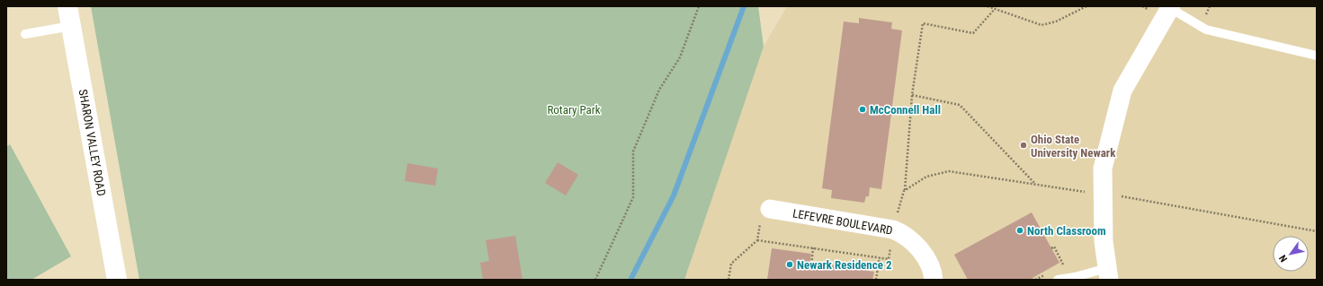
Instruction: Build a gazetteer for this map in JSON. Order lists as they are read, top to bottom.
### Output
{
  "streets": {
    "street": ["SHARON VALLEY ROAD", "LEFEVRE BOULEVARD"]
  },
  "parks": ["Rotary Park"],
  "places": [
    "McConnell Hall",
    "Ohio State University Newark",
    "North Classroom",
    "Newark Residence 2"
  ],
  "north": "bottom left"
}
